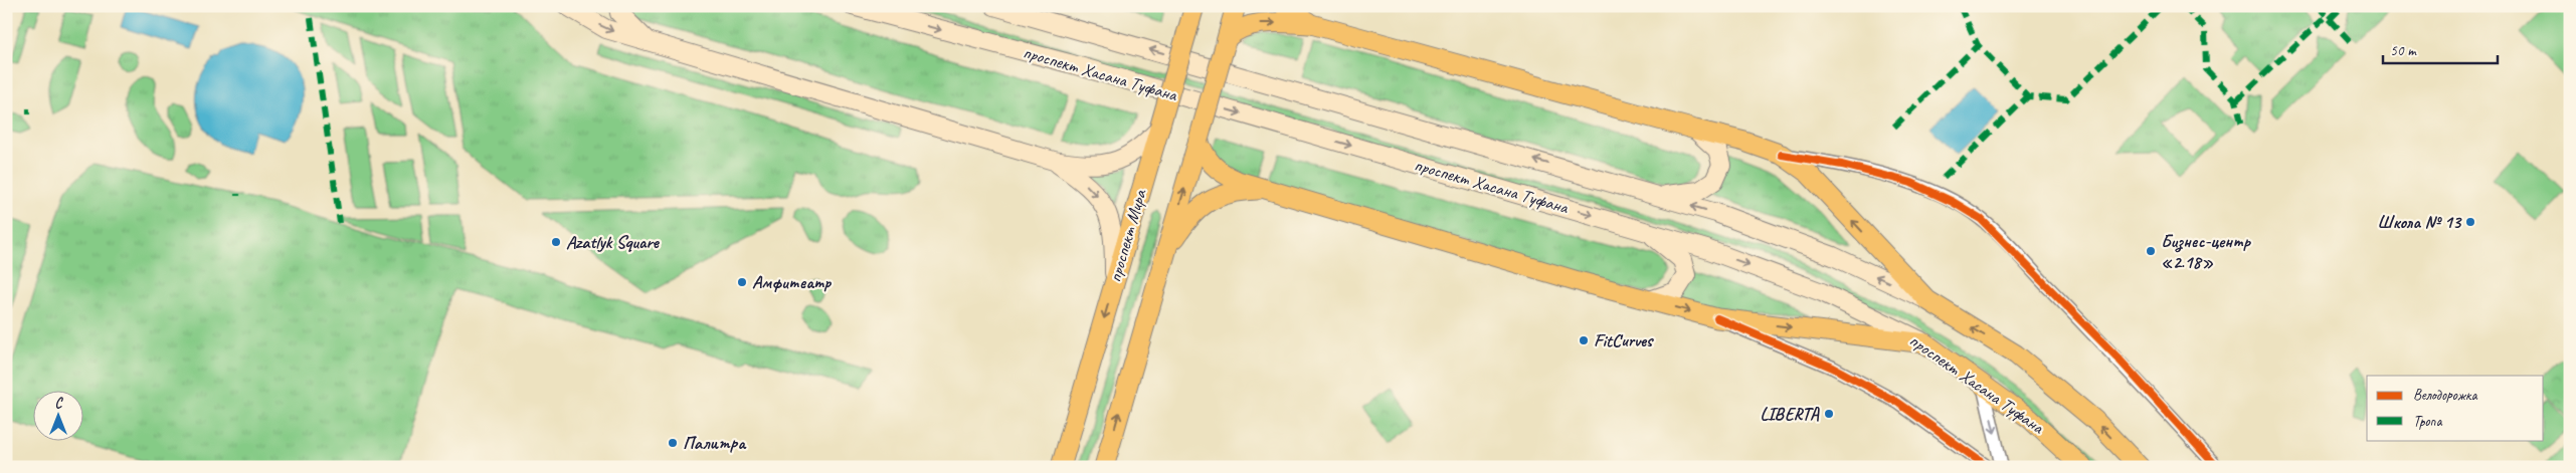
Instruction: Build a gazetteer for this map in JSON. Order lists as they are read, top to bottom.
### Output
{
  "streets": {
    "main road": ["проспект Хасана Туфана", "проспект Мира"]
  },
  "places": [
    "Школа № 13",
    "Azatlyk Square",
    "Бизнес-центр «2.18»",
    "Амфитеатр",
    "FitCurves",
    "LIBERTA",
    "Палитра"
  ],
  "legend": ["Велодорожка", "Тропа"],
  "scale_bar": "50 m",
  "north": "top"
}
